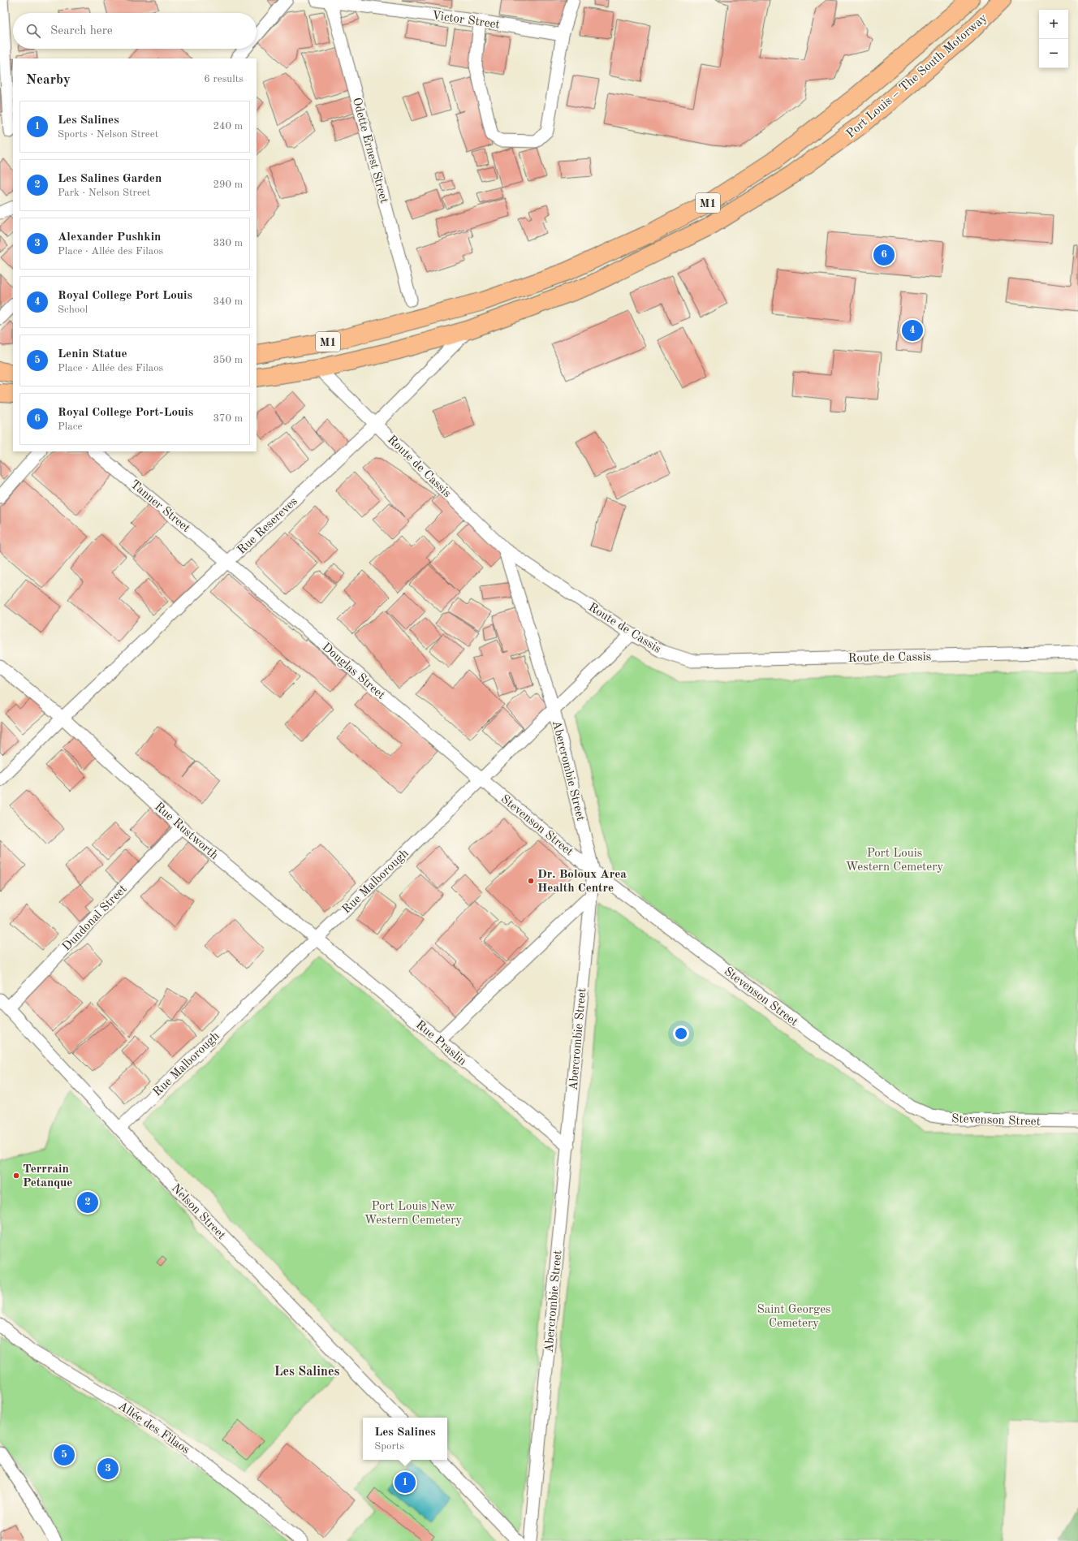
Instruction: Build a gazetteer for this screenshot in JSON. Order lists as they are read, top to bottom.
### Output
{
  "streets": {
    "highway": ["Port Louis – The South Motorway", "M1"],
    "street": [
      "Victor Street",
      "Odette Ernest Street",
      "Route de Cassis",
      "Tanner Street",
      "Rue Resereves",
      "Douglas Street",
      "Abercrombie Street",
      "Stevenson Street",
      "Rue Rustworth",
      "Rue Malborough",
      "Dundonal Street",
      "Rue Praslin",
      "Nelson Street",
      "Allée des Filaos"
    ]
  },
  "crossings": [
    ["Victor Street", "Odette Ernest Street"],
    ["Port Louis – The South Motorway", "Route de Cassis"],
    ["Port Louis – The South Motorway", "Rue Resereves"],
    ["Route de Cassis", "Rue Resereves"],
    ["Route de Cassis", "Abercrombie Street"],
    ["Route de Cassis", "Rue Malborough"],
    ["Tanner Street", "Rue Resereves"],
    ["Tanner Street", "Douglas Street"],
    ["Rue Resereves", "Douglas Street"],
    ["Rue Resereves", "Rue Rustworth"],
    ["Douglas Street", "Stevenson Street"],
    ["Douglas Street", "Rue Malborough"],
    ["Abercrombie Street", "Stevenson Street"],
    ["Abercrombie Street", "Rue Malborough"],
    ["Abercrombie Street", "Rue Praslin"],
    ["Stevenson Street", "Rue Malborough"],
    ["Rue Rustworth", "Rue Malborough"],
    ["Rue Rustworth", "Dundonal Street"],
    ["Rue Rustworth", "Rue Praslin"],
    ["Rue Malborough", "Rue Praslin"],
    ["Rue Malborough", "Nelson Street"],
    ["Dundonal Street", "Nelson Street"]
  ],
  "districts": ["Les Salines"],
  "parks": ["Port Louis Western Cemetery", "Port Louis New Western Cemetery", "Saint Georges Cemetery"],
  "places": ["Dr. Boloux Area Health Centre", "Terrrain Petanque"],
  "page": {
    "map_buttons": ["+", "−"],
    "search": "Search here",
    "heading": ["Nearby", "6 results"],
    "list": [
      {
        "mark": "1",
        "name": "Les Salines",
        "note": "Sports · Nelson Street",
        "value": "240 m"
      },
      {
        "mark": "2",
        "name": "Les Salines Garden",
        "note": "Park · Nelson Street",
        "value": "290 m"
      },
      {
        "mark": "3",
        "name": "Alexander Pushkin",
        "note": "Place · Allée des Filaos",
        "value": "330 m"
      },
      {
        "mark": "4",
        "name": "Royal College Port Louis",
        "note": "School",
        "value": "340 m"
      },
      {
        "mark": "5",
        "name": "Lenin Statue",
        "note": "Place · Allée des Filaos",
        "value": "350 m"
      },
      {
        "mark": "6",
        "name": "Royal College Port-Louis",
        "note": "Place",
        "value": "370 m"
      }
    ],
    "pins": [
      "6",
      "4",
      "2",
      "5",
      "3",
      "1"
    ],
    "popup": ["Les Salines", "Sports"]
  }
}
